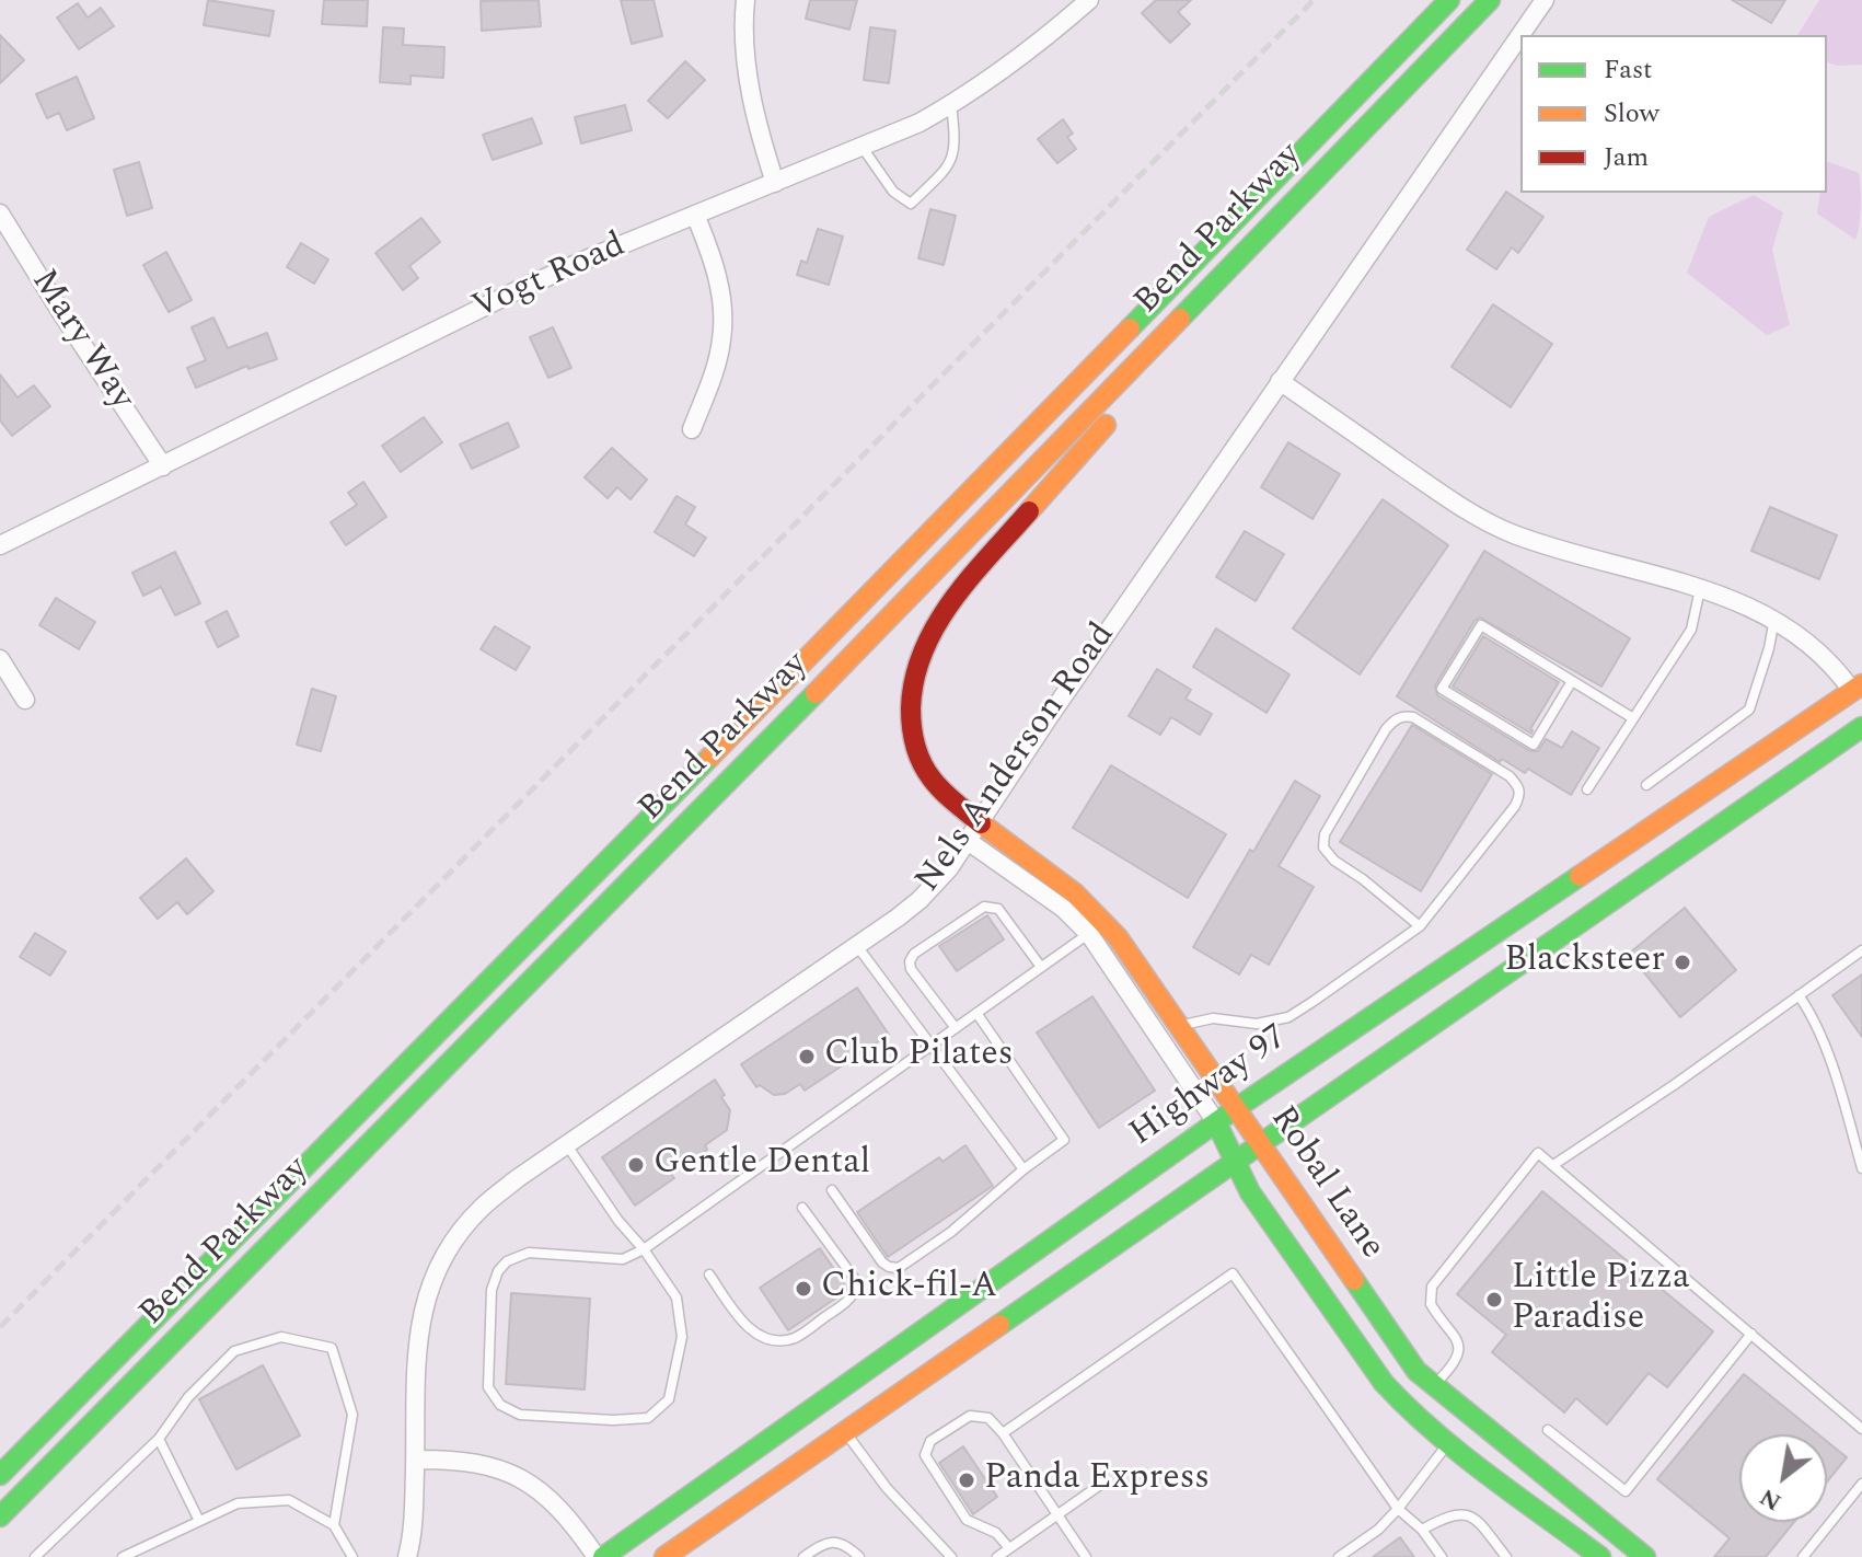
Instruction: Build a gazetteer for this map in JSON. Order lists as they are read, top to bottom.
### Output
{
  "streets": {
    "main road": ["Bend Parkway", "Highway 97", "Robal Lane"],
    "street": ["Vogt Road", "Mary Way", "Nels Anderson Road"]
  },
  "crossings": [
    ["Bend Parkway", "Robal Lane"],
    ["Vogt Road", "Mary Way"],
    ["Nels Anderson Road", "Robal Lane"],
    ["Highway 97", "Robal Lane"]
  ],
  "places": [
    "Blacksteer",
    "Club Pilates",
    "Gentle Dental",
    "Chick-fil-A",
    "Little Pizza Paradise",
    "Panda Express"
  ],
  "legend": ["Fast", "Slow", "Jam"],
  "north": "bottom left"
}
